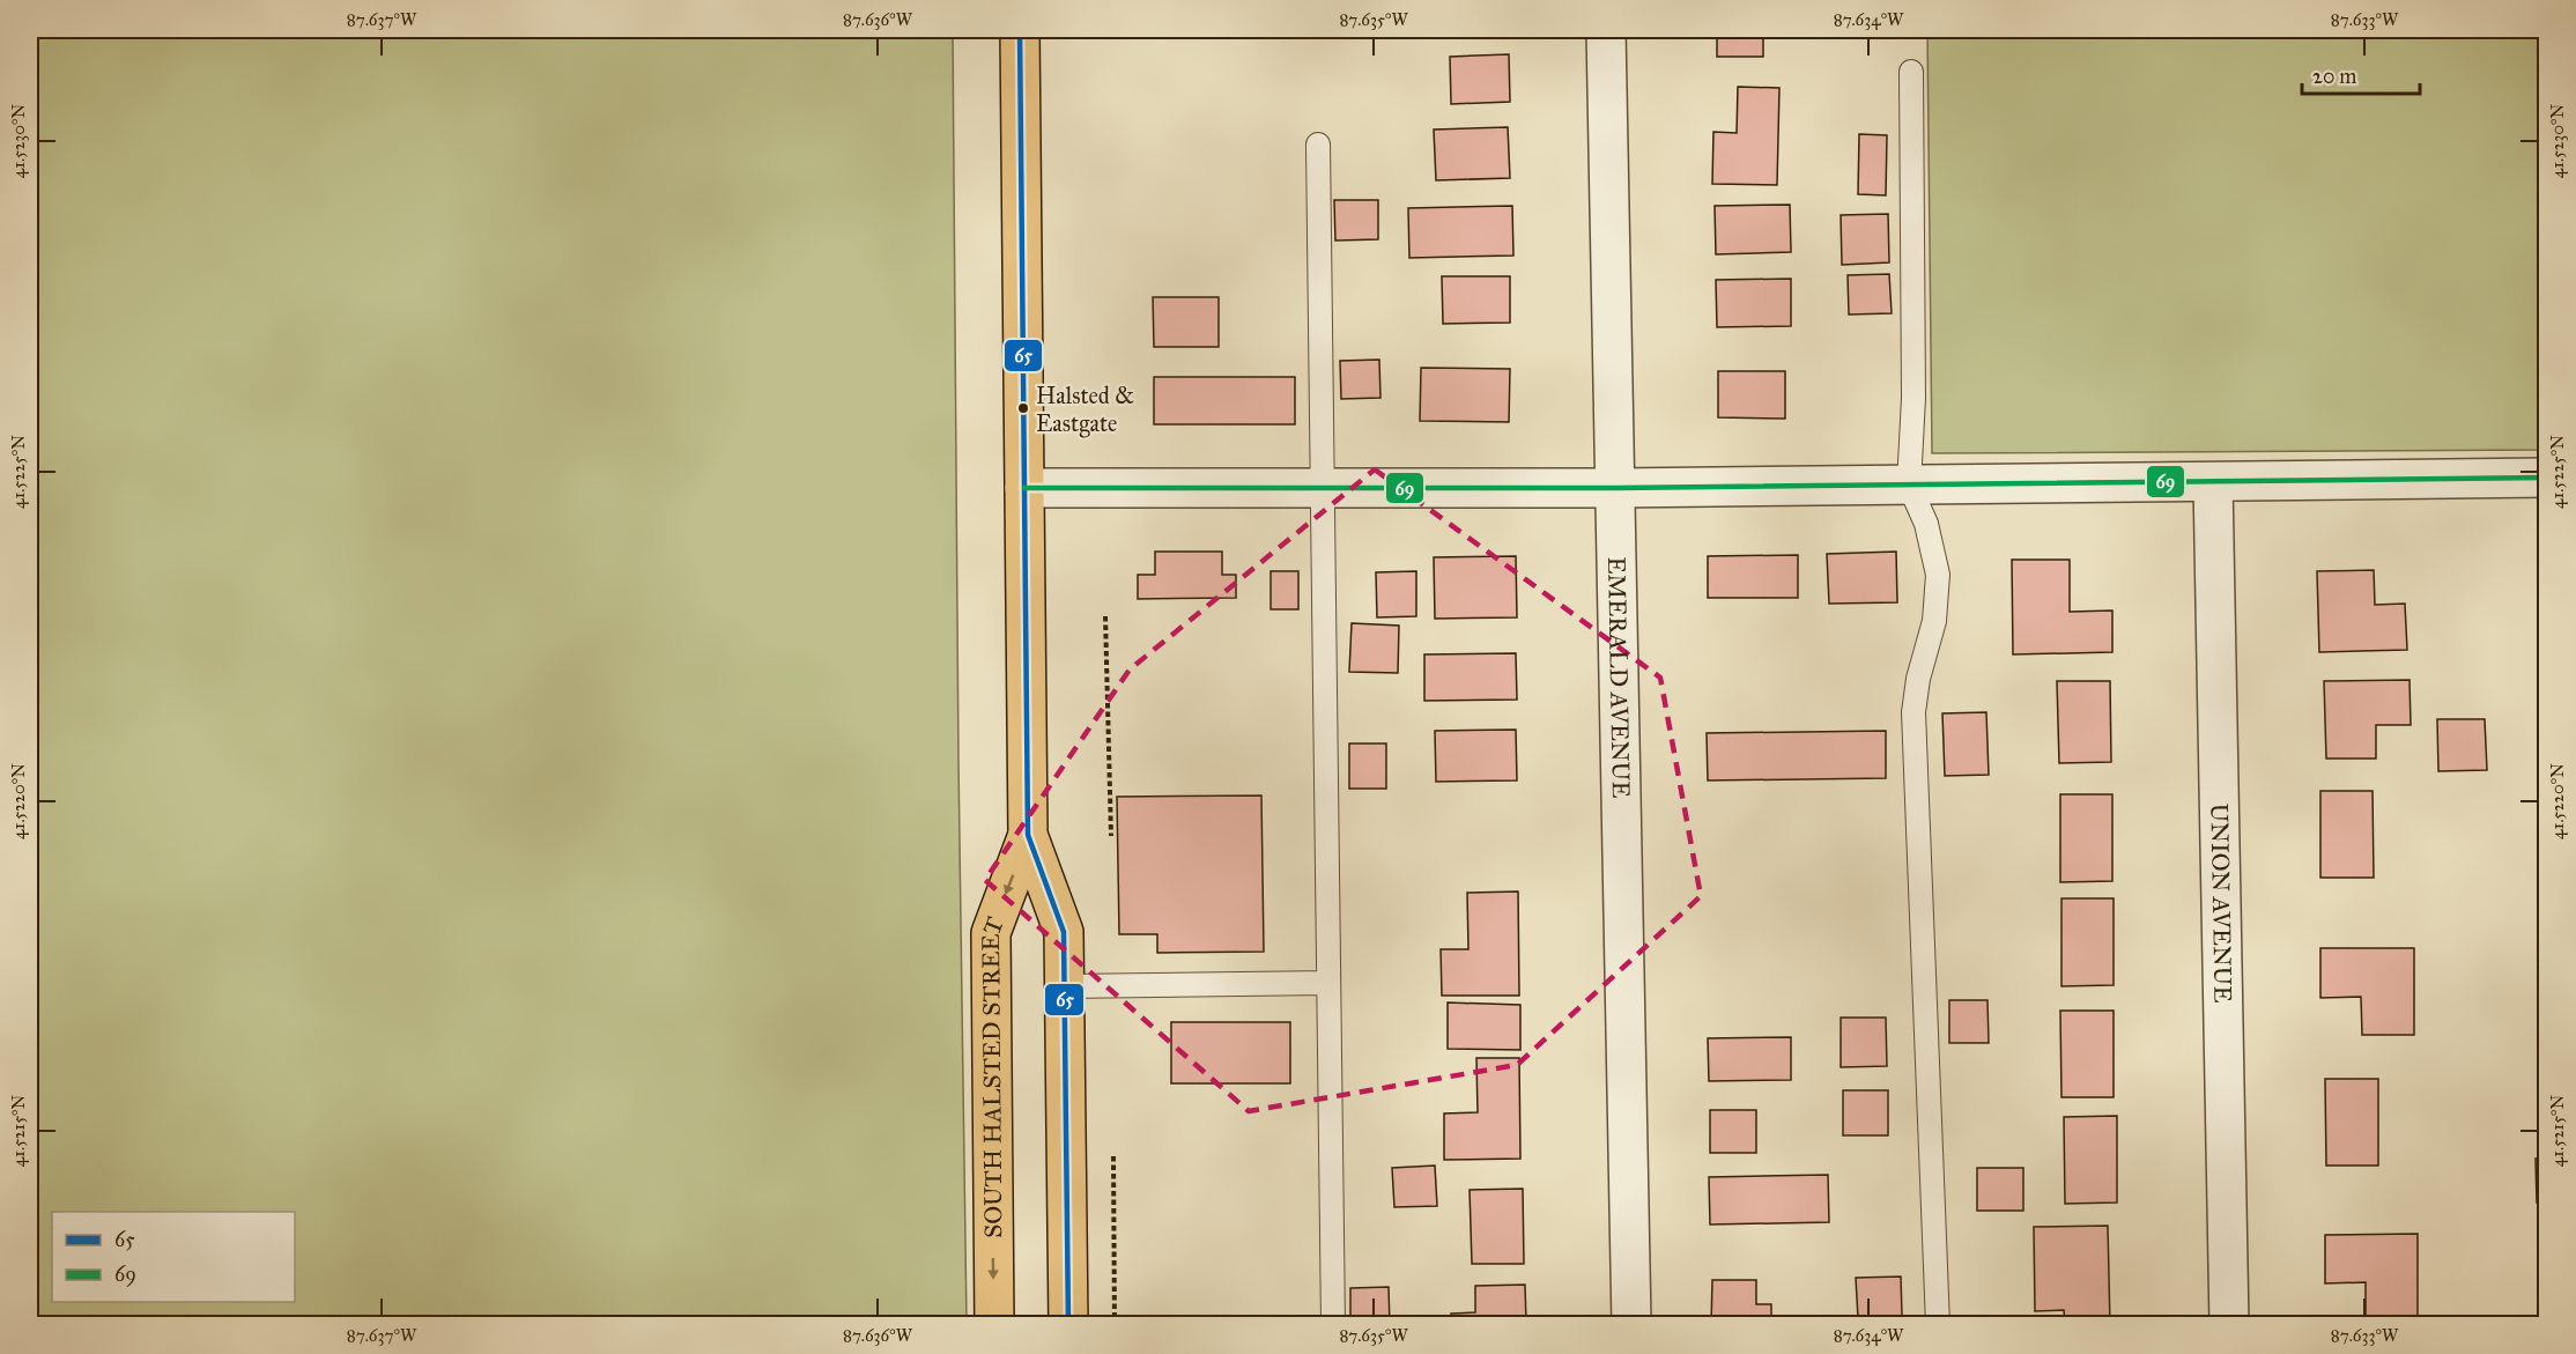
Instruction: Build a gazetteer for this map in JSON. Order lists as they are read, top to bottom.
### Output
{
  "streets": {
    "main road": ["SOUTH HALSTED STREET"],
    "street": ["EMERALD AVENUE", "UNION AVENUE"]
  },
  "places": ["Halsted & Eastgate"],
  "lines": ["transit line 65", "transit line 69"],
  "legend": ["65", "69"],
  "scale_bar": "20 m",
  "coordinates": [
    "87.637°W",
    "87.636°W",
    "87.635°W",
    "87.634°W",
    "87.633°W",
    "41.5230°N",
    "41.5225°N",
    "41.5220°N",
    "41.5215°N"
  ]
}
